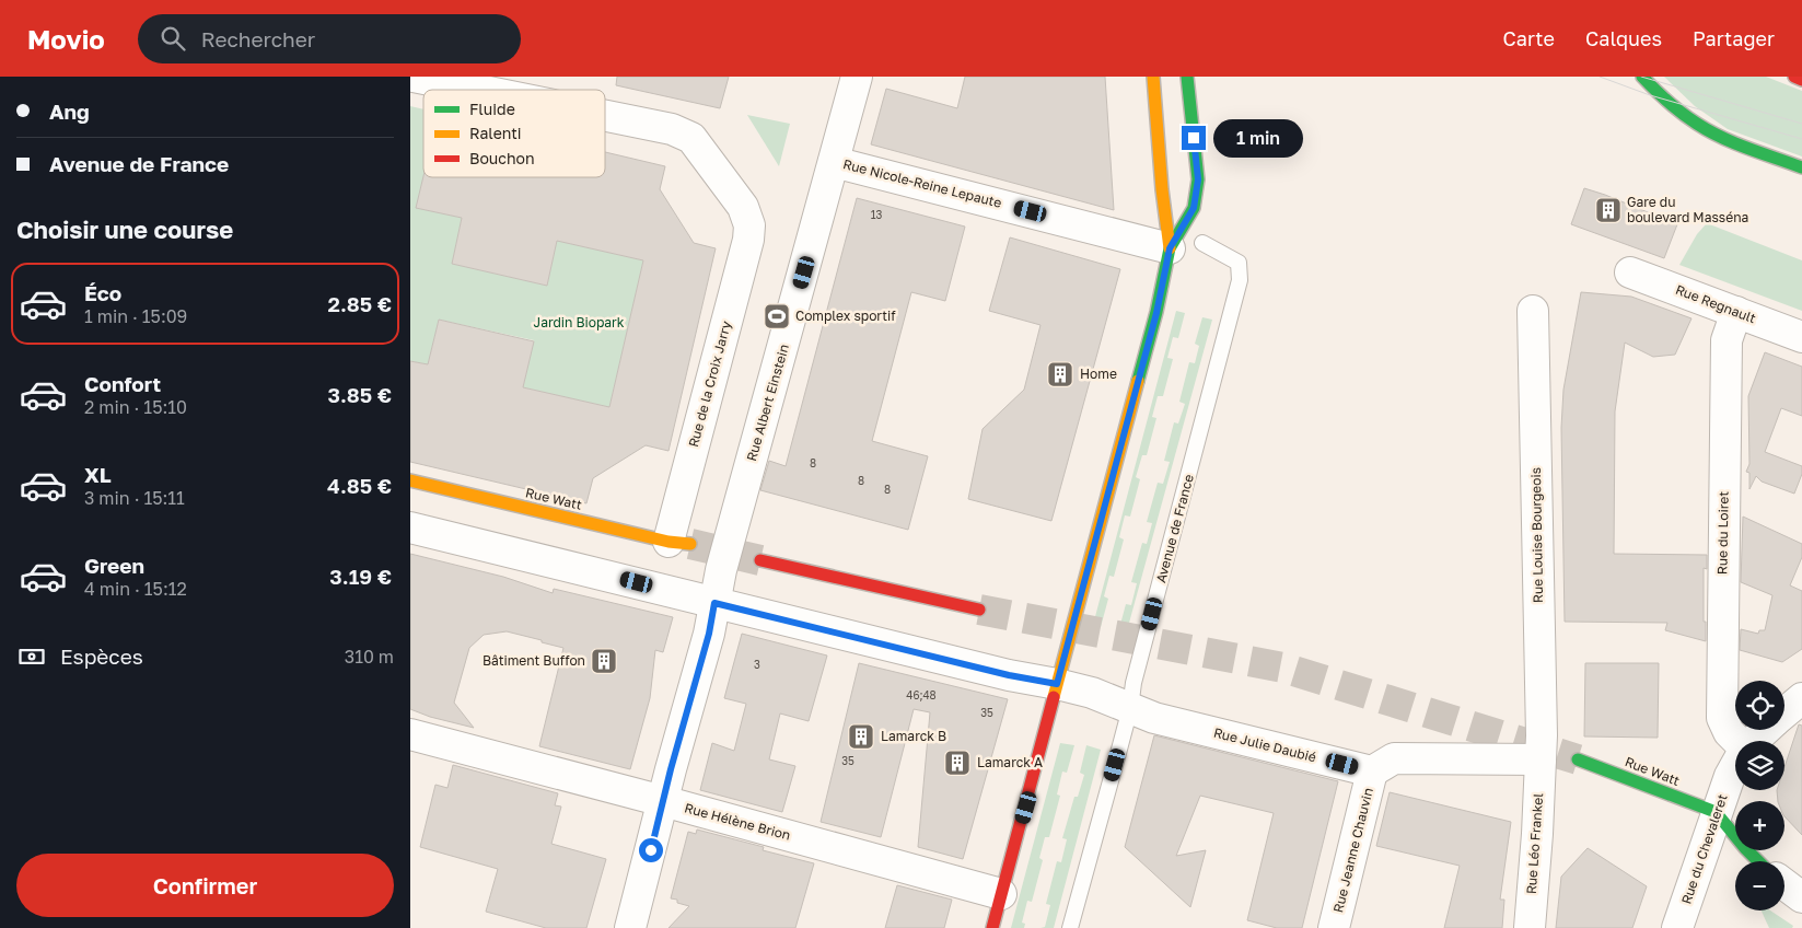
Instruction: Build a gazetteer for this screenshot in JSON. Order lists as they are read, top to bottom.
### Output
{
  "streets": {
    "street": [
      "Rue Nicole-Reine Lepaute",
      "Rue Regnault",
      "Rue de la Croix Jarry",
      "Rue Albert Einstein",
      "Rue Watt",
      "Rue du Loiret",
      "Rue Louise Bourgeois",
      "Rue Julie Daubié",
      "Rue Hélène Brion",
      "Rue Léo Frankel",
      "Rue du Chevaleret",
      "Rue Jeanne Chauvin"
    ],
    "lane": ["Avenue de France"]
  },
  "crossings": [
    ["Rue Nicole-Reine Lepaute", "Rue Albert Einstein"],
    ["Rue Regnault", "Rue du Loiret"],
    ["Rue de la Croix Jarry", "Rue Watt"],
    ["Rue Albert Einstein", "Rue Julie Daubié"],
    ["Rue Albert Einstein", "Rue Hélène Brion"],
    ["Rue Watt", "Rue du Chevaleret"],
    ["Avenue de France", "Rue Julie Daubié"],
    ["Rue Louise Bourgeois", "Rue Léo Frankel"],
    ["Rue Julie Daubié", "Rue Jeanne Chauvin"]
  ],
  "parks": ["Jardin Biopark"],
  "places": {
    "building": [
      "Gare du boulevard Masséna",
      "Home",
      "Bâtiment Buffon",
      "Lamarck B",
      "Lamarck A"
    ],
    "sports": ["Complex sportif"]
  },
  "house_numbers": [
    "13",
    "8",
    "8",
    "8",
    "3",
    "46;48",
    "35",
    "35"
  ],
  "legend": ["Fluide", "Ralenti", "Bouchon"],
  "page": {
    "header": "Movio",
    "search": "Rechercher",
    "nav": ["Carte", "Calques", "Partager"],
    "banner": ["Ang", "Avenue de France"],
    "bubble": "1 min",
    "heading": "Choisir une course",
    "list": [
      {
        "name": "Éco",
        "note": "1 min · 15:09",
        "value": "2.85 €"
      },
      {
        "name": "Confort",
        "note": "2 min · 15:10",
        "value": "3.85 €"
      },
      {
        "name": "XL",
        "note": "3 min · 15:11",
        "value": "4.85 €"
      },
      {
        "name": "Green",
        "note": "4 min · 15:12",
        "value": "3.19 €"
      }
    ],
    "pay": ["Espèces", "310 m"],
    "map_buttons": ["+", "−"],
    "buttons": "Confirmer"
  }
}
